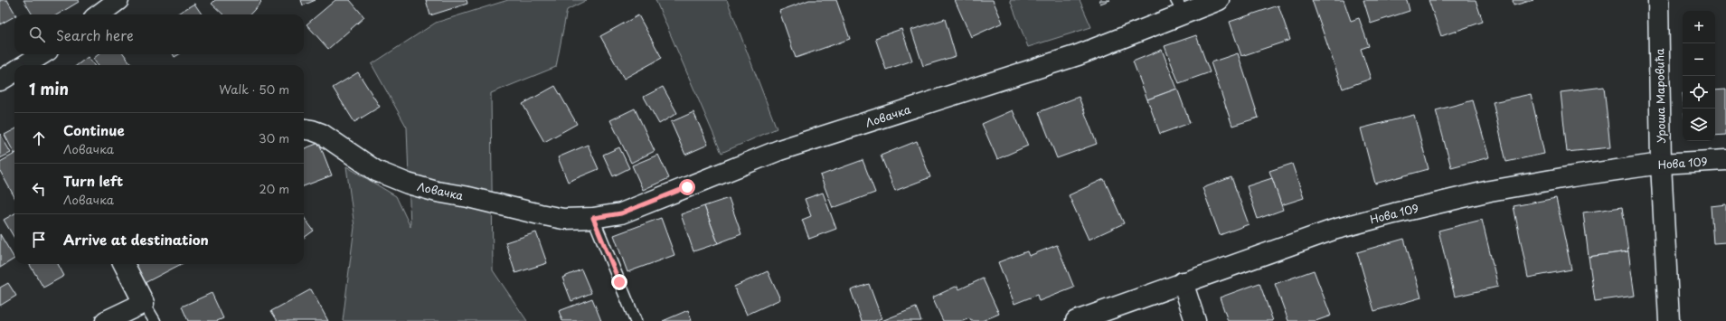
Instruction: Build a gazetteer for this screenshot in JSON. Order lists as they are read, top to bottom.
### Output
{
  "streets": {
    "street": ["Уроша Маровића", "Ловачка", "Нова 109"]
  },
  "crossings": [
    ["Уроша Маровића", "Нова 109"]
  ],
  "page": {
    "map_buttons": ["+", "−"],
    "search": "Search here",
    "heading": ["1 min", "Walk · 50 m"],
    "list": [
      ["Continue", "Ловачка", "30 m"],
      ["Turn left", "Ловачка", "20 m"],
      "Arrive at destination"
    ]
  }
}
